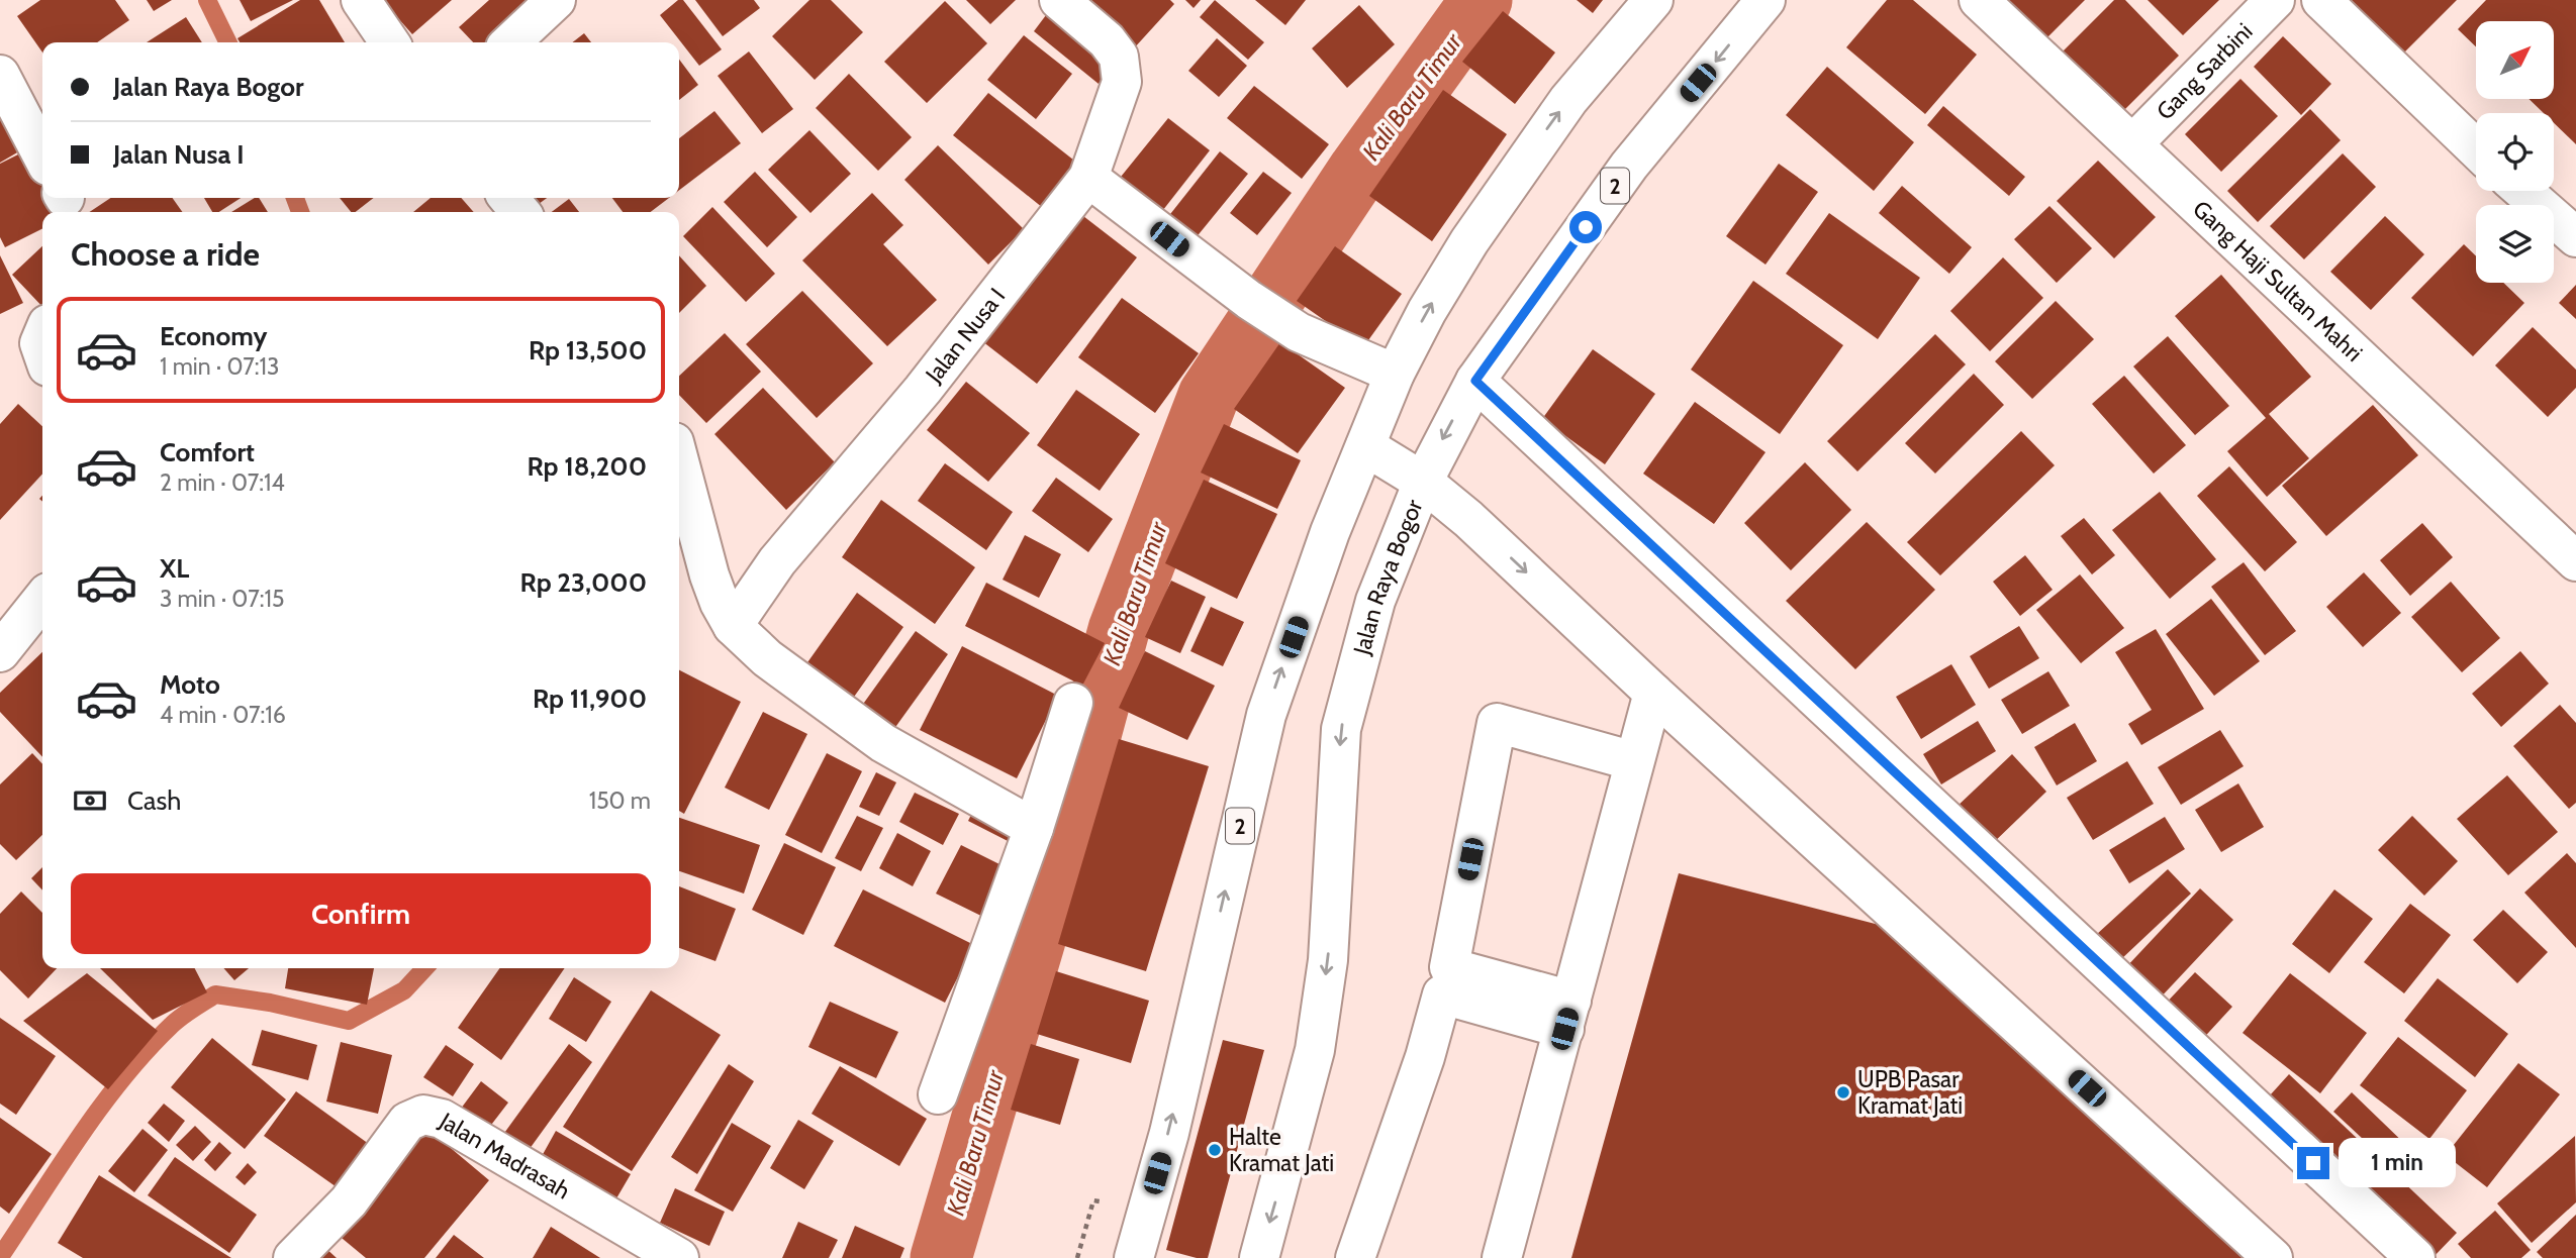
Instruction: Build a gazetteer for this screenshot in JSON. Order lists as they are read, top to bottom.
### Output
{
  "streets": {
    "main road": [
      "Gang Sarbini",
      "2",
      "Gang Haji Sultan Mahri",
      "Jalan Nusa I",
      "Jalan Raya Bogor",
      "Jalan Madrasah"
    ]
  },
  "crossings": [
    ["Gang Sarbini", "Gang Haji Sultan Mahri"]
  ],
  "water": ["Kali Baru Timur"],
  "places": ["UPB Pasar Kramat Jati", "Halte Kramat Jati"],
  "north": "top right",
  "page": {
    "banner": ["Jalan Raya Bogor", "Jalan Nusa I"],
    "heading": "Choose a ride",
    "list": [
      {
        "name": "Economy",
        "note": "1 min · 07:13",
        "value": "Rp 13,500"
      },
      {
        "name": "Comfort",
        "note": "2 min · 07:14",
        "value": "Rp 18,200"
      },
      {
        "name": "XL",
        "note": "3 min · 07:15",
        "value": "Rp 23,000"
      },
      {
        "name": "Moto",
        "note": "4 min · 07:16",
        "value": "Rp 11,900"
      }
    ],
    "pay": ["Cash", "150 m"],
    "buttons": "Confirm",
    "bubble": "1 min"
  }
}
